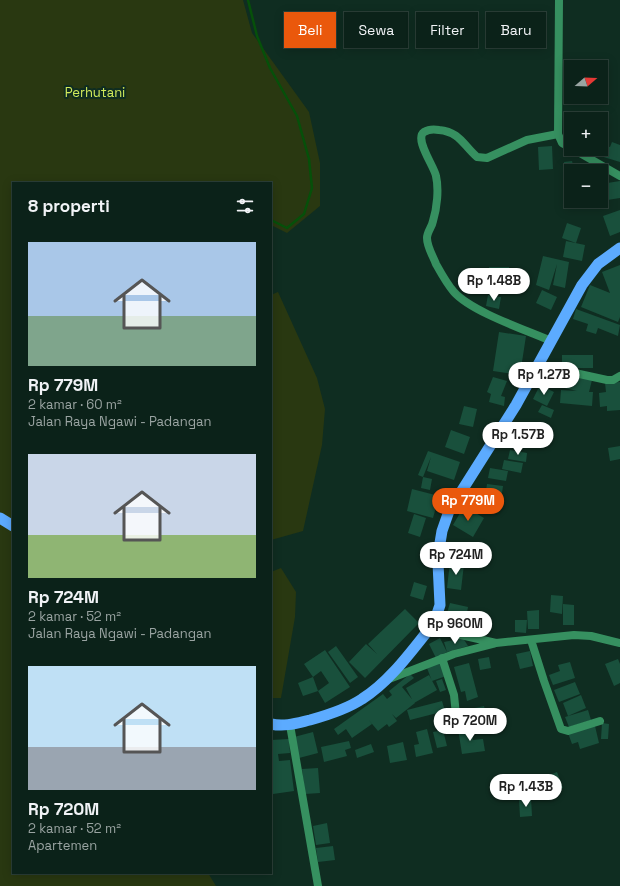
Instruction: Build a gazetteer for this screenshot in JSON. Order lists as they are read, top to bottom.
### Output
{
  "parks": ["Perhutani"],
  "north": "right",
  "page": {
    "chip": [
      "Beli",
      "Sewa",
      "Filter",
      "Baru"
    ],
    "map_buttons": ["+", "−"],
    "heading": "8 properti",
    "list": [
      {
        "name": "Rp 779M",
        "note": "2 kamar · 60 m² · Jalan Raya Ngawi - Padangan"
      },
      {
        "name": "Rp 724M",
        "note": "2 kamar · 52 m² · Jalan Raya Ngawi - Padangan"
      },
      {
        "name": "Rp 720M",
        "note": "2 kamar · 52 m² · Apartemen"
      }
    ],
    "price": [
      "Rp 1.48B",
      "Rp 1.27B",
      "Rp 1.57B",
      "Rp 779M",
      "Rp 724M",
      "Rp 960M",
      "Rp 720M",
      "Rp 1.43B"
    ]
  }
}
